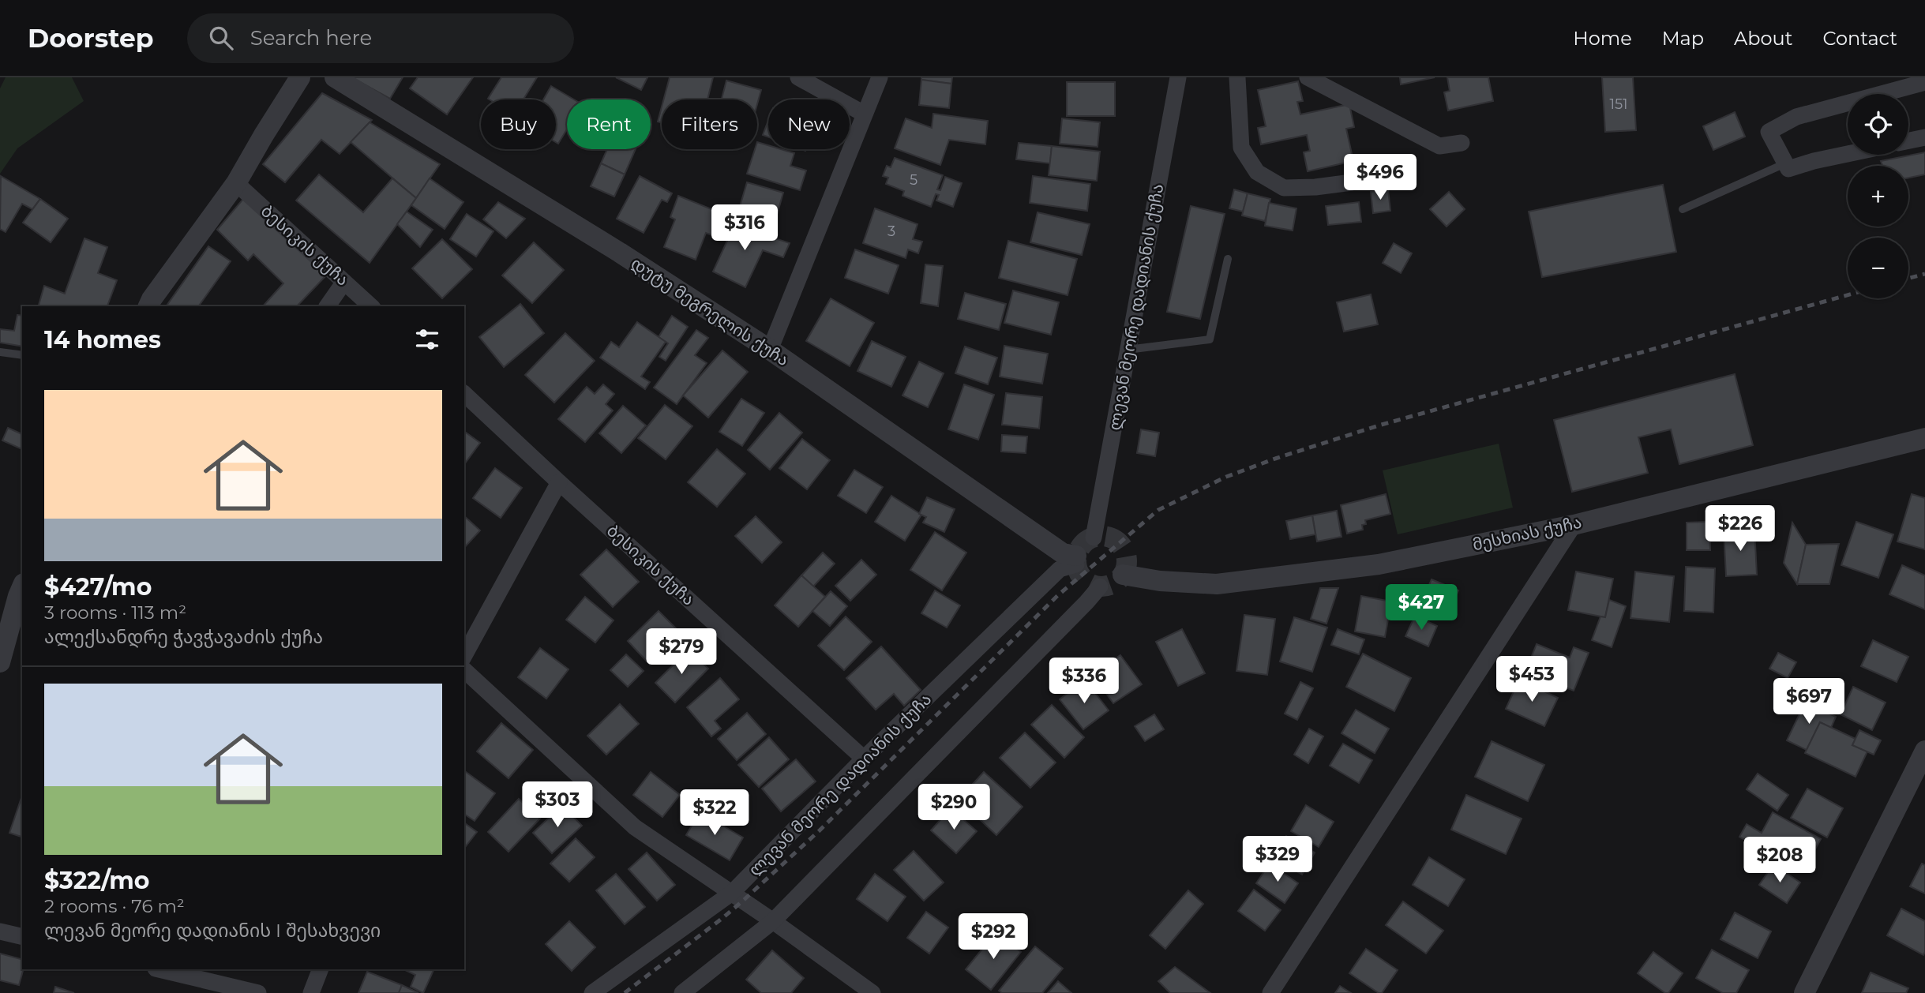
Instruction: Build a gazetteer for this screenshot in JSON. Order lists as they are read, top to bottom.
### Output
{
  "streets": {
    "street": [
      "ბესიკის ქუჩა",
      "ლევან მეორე დადიანის ქუჩა",
      "დუტუ მეგრელის ქუჩა",
      "მესხიას ქუჩა"
    ]
  },
  "crossings": [
    ["ბესიკის ქუჩა", "ლევან მეორე დადიანის ქუჩა"],
    ["ლევან მეორე დადიანის ქუჩა", "დუტუ მეგრელის ქუჩა"]
  ],
  "house_numbers": ["151", "5", "3"],
  "page": {
    "header": "Doorstep",
    "search": "Search here",
    "nav": [
      "Home",
      "Map",
      "About",
      "Contact"
    ],
    "map_buttons": ["+", "−"],
    "chip": [
      "Buy",
      "Rent",
      "Filters",
      "New"
    ],
    "price": [
      "$496",
      "$316",
      "$226",
      "$427",
      "$279",
      "$453",
      "$336",
      "$697",
      "$303",
      "$290",
      "$322",
      "$329",
      "$208",
      "$292"
    ],
    "heading": "14 homes",
    "list": [
      {
        "name": "$427/mo",
        "note": "3 rooms · 113 m² · ალექსანდრე ჭავჭავაძის ქუჩა"
      },
      {
        "name": "$322/mo",
        "note": "2 rooms · 76 m² · ლევან მეორე დადიანის I შესახვევი"
      }
    ]
  }
}
